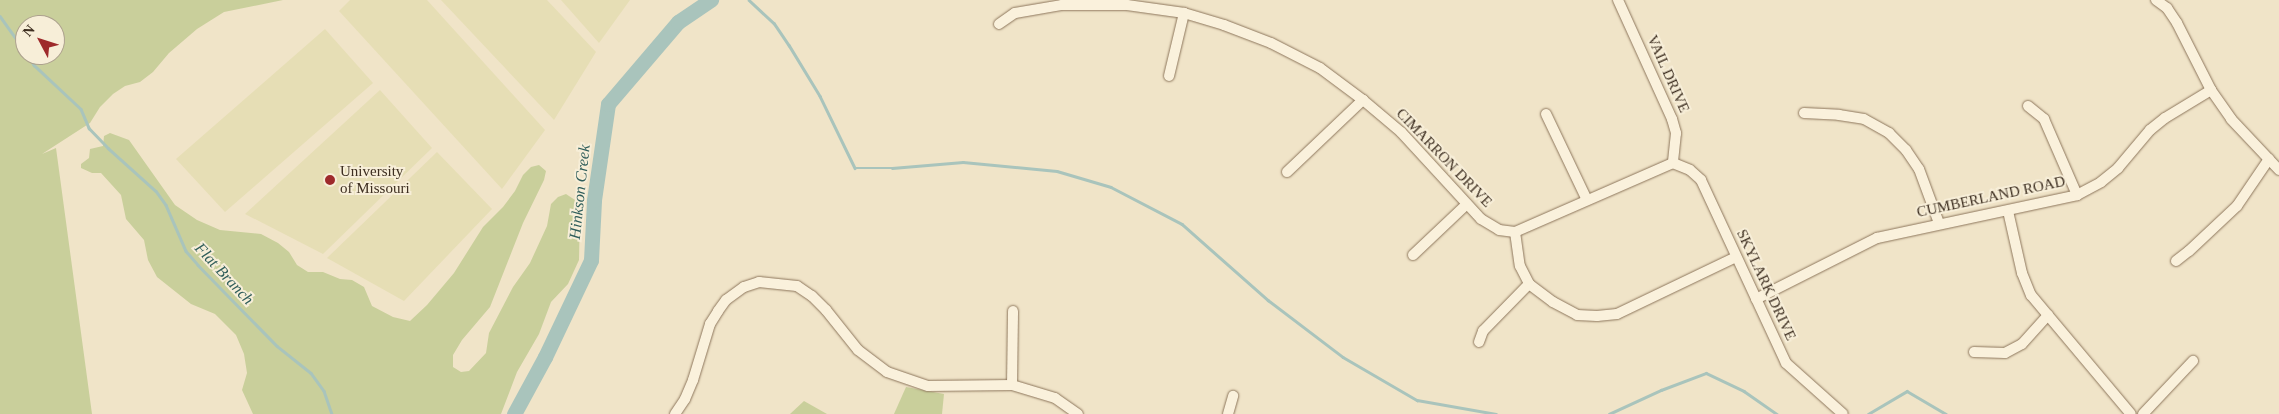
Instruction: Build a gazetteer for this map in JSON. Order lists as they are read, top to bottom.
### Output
{
  "streets": {
    "street": [
      "VAIL DRIVE",
      "CIMARRON DRIVE",
      "CUMBERLAND ROAD",
      "SKYLARK DRIVE"
    ]
  },
  "crossings": [
    ["VAIL DRIVE", "SKYLARK DRIVE"],
    ["CUMBERLAND ROAD", "SKYLARK DRIVE"]
  ],
  "water": ["Hinkson Creek", "Flat Branch"],
  "places": ["University of Missouri"],
  "north": "top left"
}
